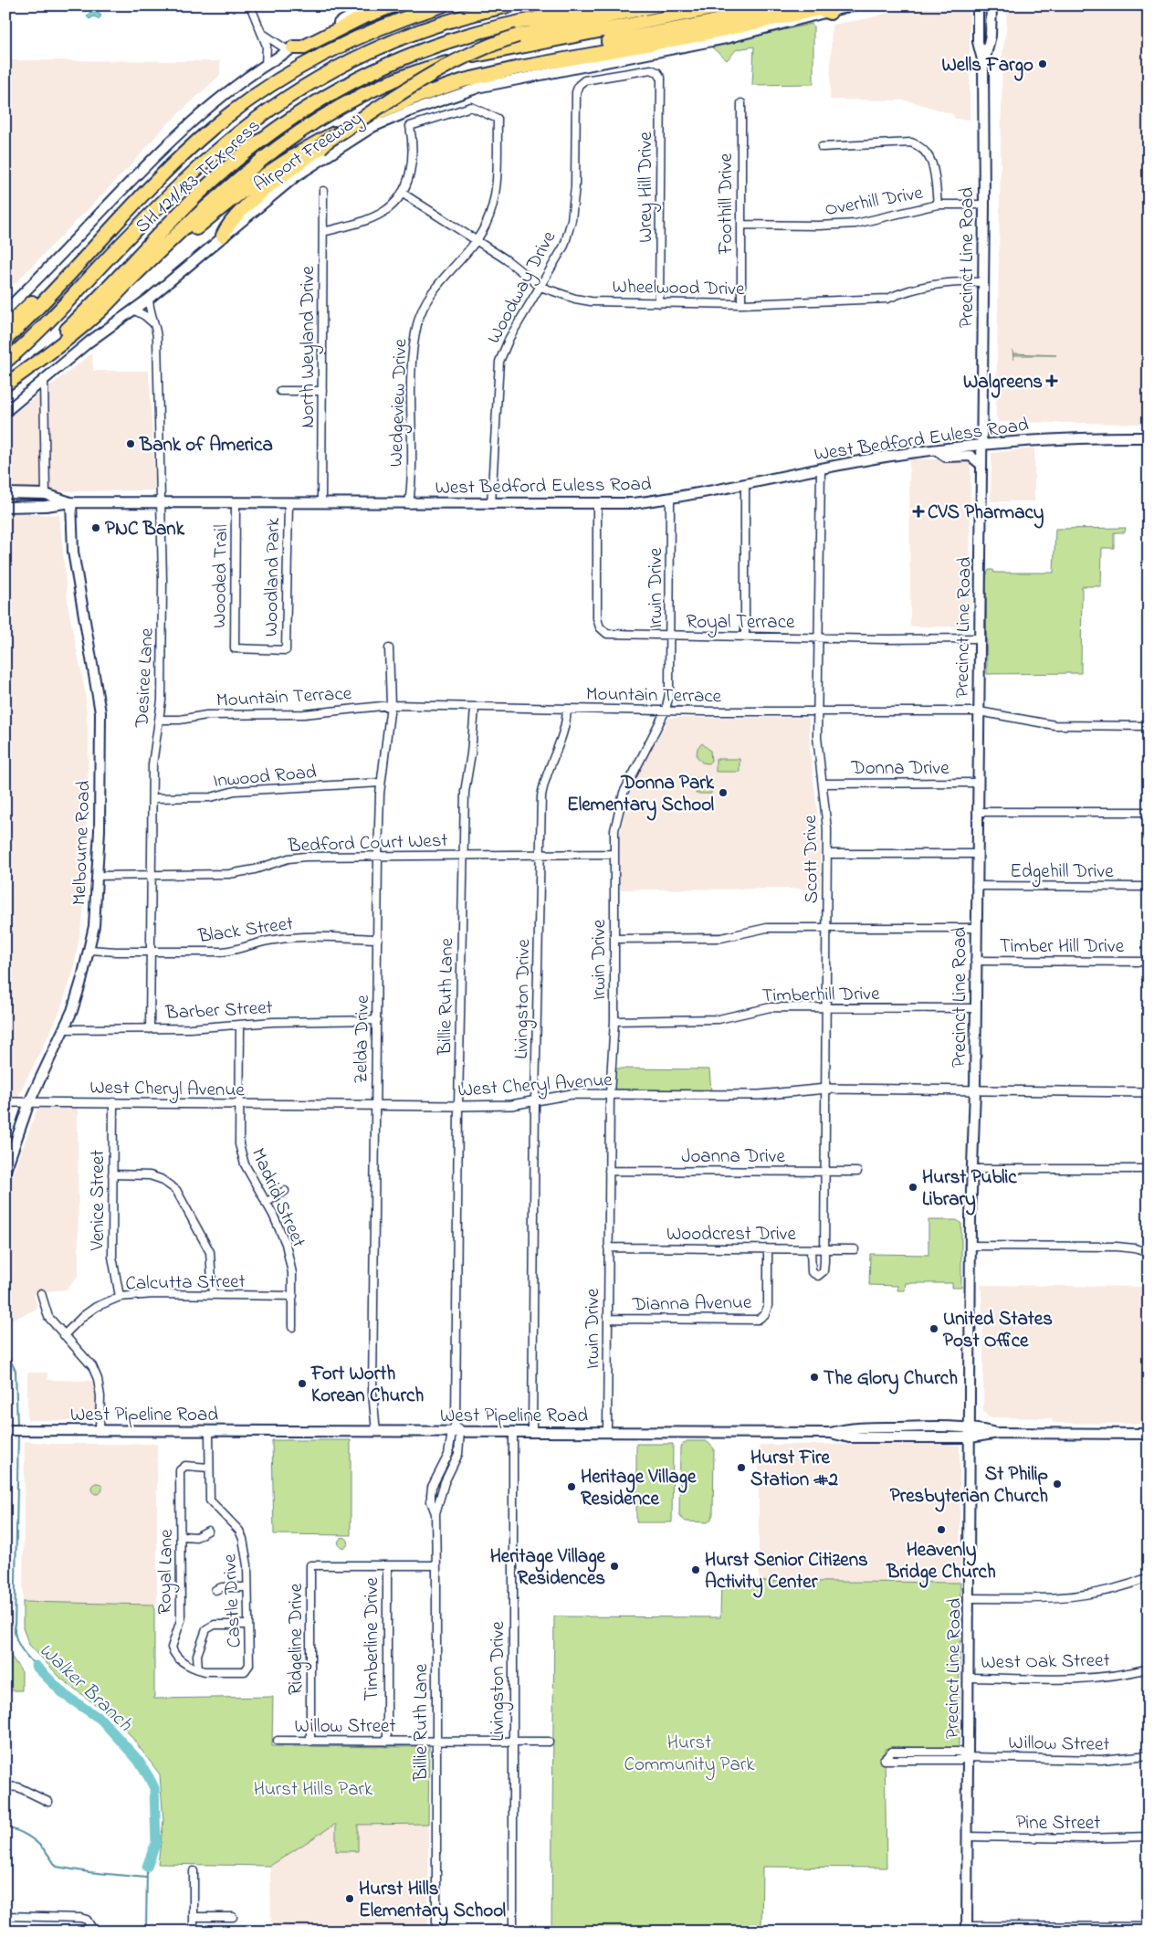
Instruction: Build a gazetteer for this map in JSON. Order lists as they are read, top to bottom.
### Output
{
  "streets": {
    "highway": ["Airport Freeway", "SH 121/183 TEXpress"],
    "main road": [
      "Precinct Line Road",
      "West Bedford Euless Road",
      "Melbourne Road",
      "West Pipeline Road"
    ],
    "street": [
      "Wrey Hill Drive",
      "Overhill Drive",
      "Foothill Drive",
      "Woodway Drive",
      "Wheelwood Drive",
      "North Weyland Drive",
      "Wedgeview Drive",
      "Wooded Trail",
      "Woodland Park",
      "Irwin Drive",
      "Royal Terrace",
      "Desiree Lane",
      "Mountain Terrace",
      "Donna Drive",
      "Inwood Road",
      "Bedford Court West",
      "Scott Drive",
      "Edgehill Drive",
      "Black Street",
      "Timber Hill Drive",
      "Timberhill Drive",
      "Billie Ruth Lane",
      "Livingston Drive",
      "Barber Street",
      "Zelda Drive",
      "West Cheryl Avenue",
      "Joanna Drive",
      "Madrid Street",
      "Venice Street",
      "Woodcrest Drive",
      "Calcutta Street",
      "Dianna Avenue",
      "Royal Lane",
      "Castle Drive",
      "Ridgeline Drive",
      "Timberline Drive",
      "West Oak Street",
      "Willow Street",
      "Pine Street"
    ]
  },
  "crossings": [
    ["Airport Freeway", "Desiree Lane"],
    ["Wrey Hill Drive", "Woodway Drive"],
    ["Wrey Hill Drive", "Wheelwood Drive"],
    ["Overhill Drive", "Foothill Drive"],
    ["Overhill Drive", "Precinct Line Road"],
    ["Foothill Drive", "Wheelwood Drive"],
    ["Precinct Line Road", "Wheelwood Drive"],
    ["Precinct Line Road", "West Bedford Euless Road"],
    ["Precinct Line Road", "Royal Terrace"],
    ["Precinct Line Road", "Mountain Terrace"],
    ["Precinct Line Road", "Donna Drive"],
    ["Precinct Line Road", "Edgehill Drive"],
    ["Precinct Line Road", "Timber Hill Drive"],
    ["Precinct Line Road", "Timberhill Drive"],
    ["Precinct Line Road", "West Cheryl Avenue"],
    ["Precinct Line Road", "West Pipeline Road"],
    ["Precinct Line Road", "West Oak Street"],
    ["Precinct Line Road", "Willow Street"],
    ["Precinct Line Road", "Pine Street"],
    ["Woodway Drive", "Wheelwood Drive"],
    ["Woodway Drive", "West Bedford Euless Road"],
    ["Wheelwood Drive", "Wedgeview Drive"],
    ["North Weyland Drive", "West Bedford Euless Road"],
    ["Wedgeview Drive", "West Bedford Euless Road"],
    ["West Bedford Euless Road", "Wooded Trail"],
    ["West Bedford Euless Road", "Woodland Park"],
    ["West Bedford Euless Road", "Irwin Drive"],
    ["West Bedford Euless Road", "Royal Terrace"],
    ["West Bedford Euless Road", "Desiree Lane"],
    ["West Bedford Euless Road", "Melbourne Road"],
    ["West Bedford Euless Road", "Scott Drive"],
    ["Wooded Trail", "Woodland Park"],
    ["Irwin Drive", "Royal Terrace"],
    ["Irwin Drive", "Mountain Terrace"],
    ["Irwin Drive", "Bedford Court West"],
    ["Irwin Drive", "Timberhill Drive"],
    ["Irwin Drive", "West Cheryl Avenue"],
    ["Irwin Drive", "Joanna Drive"],
    ["Irwin Drive", "Woodcrest Drive"],
    ["Irwin Drive", "Dianna Avenue"],
    ["Irwin Drive", "West Pipeline Road"],
    ["Royal Terrace", "Scott Drive"],
    ["Desiree Lane", "Mountain Terrace"],
    ["Desiree Lane", "Inwood Road"],
    ["Desiree Lane", "Bedford Court West"],
    ["Desiree Lane", "Black Street"],
    ["Desiree Lane", "Barber Street"],
    ["Mountain Terrace", "Scott Drive"],
    ["Mountain Terrace", "Billie Ruth Lane"],
    ["Mountain Terrace", "Livingston Drive"],
    ["Mountain Terrace", "Zelda Drive"],
    ["Donna Drive", "Scott Drive"],
    ["Inwood Road", "Zelda Drive"],
    ["Bedford Court West", "Melbourne Road"],
    ["Bedford Court West", "Billie Ruth Lane"],
    ["Bedford Court West", "Livingston Drive"],
    ["Bedford Court West", "Zelda Drive"],
    ["Melbourne Road", "Black Street"],
    ["Melbourne Road", "Barber Street"],
    ["Melbourne Road", "West Cheryl Avenue"],
    ["Scott Drive", "Timberhill Drive"],
    ["Scott Drive", "West Cheryl Avenue"],
    ["Scott Drive", "Joanna Drive"],
    ["Scott Drive", "Woodcrest Drive"],
    ["Black Street", "Zelda Drive"],
    ["Billie Ruth Lane", "West Cheryl Avenue"],
    ["Billie Ruth Lane", "West Pipeline Road"],
    ["Billie Ruth Lane", "Willow Street"],
    ["Livingston Drive", "West Cheryl Avenue"],
    ["Livingston Drive", "West Pipeline Road"],
    ["Livingston Drive", "Willow Street"],
    ["Barber Street", "Zelda Drive"],
    ["Barber Street", "Madrid Street"],
    ["Zelda Drive", "West Cheryl Avenue"],
    ["Zelda Drive", "West Pipeline Road"],
    ["West Cheryl Avenue", "Madrid Street"],
    ["West Cheryl Avenue", "Venice Street"],
    ["Madrid Street", "Calcutta Street"],
    ["Venice Street", "Calcutta Street"],
    ["Woodcrest Drive", "Dianna Avenue"],
    ["West Pipeline Road", "Castle Drive"],
    ["Royal Lane", "Castle Drive"],
    ["Ridgeline Drive", "Timberline Drive"],
    ["Ridgeline Drive", "Willow Street"],
    ["Timberline Drive", "Willow Street"]
  ],
  "water": ["Walker Branch"],
  "parks": ["Hurst Community Park", "Hurst Hills Park"],
  "places": {
    "other": [
      "Wells Fargo",
      "Bank of America",
      "PNC Bank",
      "Donna Park Elementary School",
      "Hurst Public Library",
      "United States Post Office",
      "The Glory Church",
      "Fort Worth Korean Church",
      "Hurst Fire Station #2",
      "St Philip Presbyterian Church",
      "Heritage Village Residence",
      "Heavenly Bridge Church",
      "Heritage Village Residences",
      "Hurst Senior Citizens Activity Center",
      "Hurst Hills Elementary School"
    ],
    "health": ["Walgreens", "CVS Pharmacy"]
  }
}
